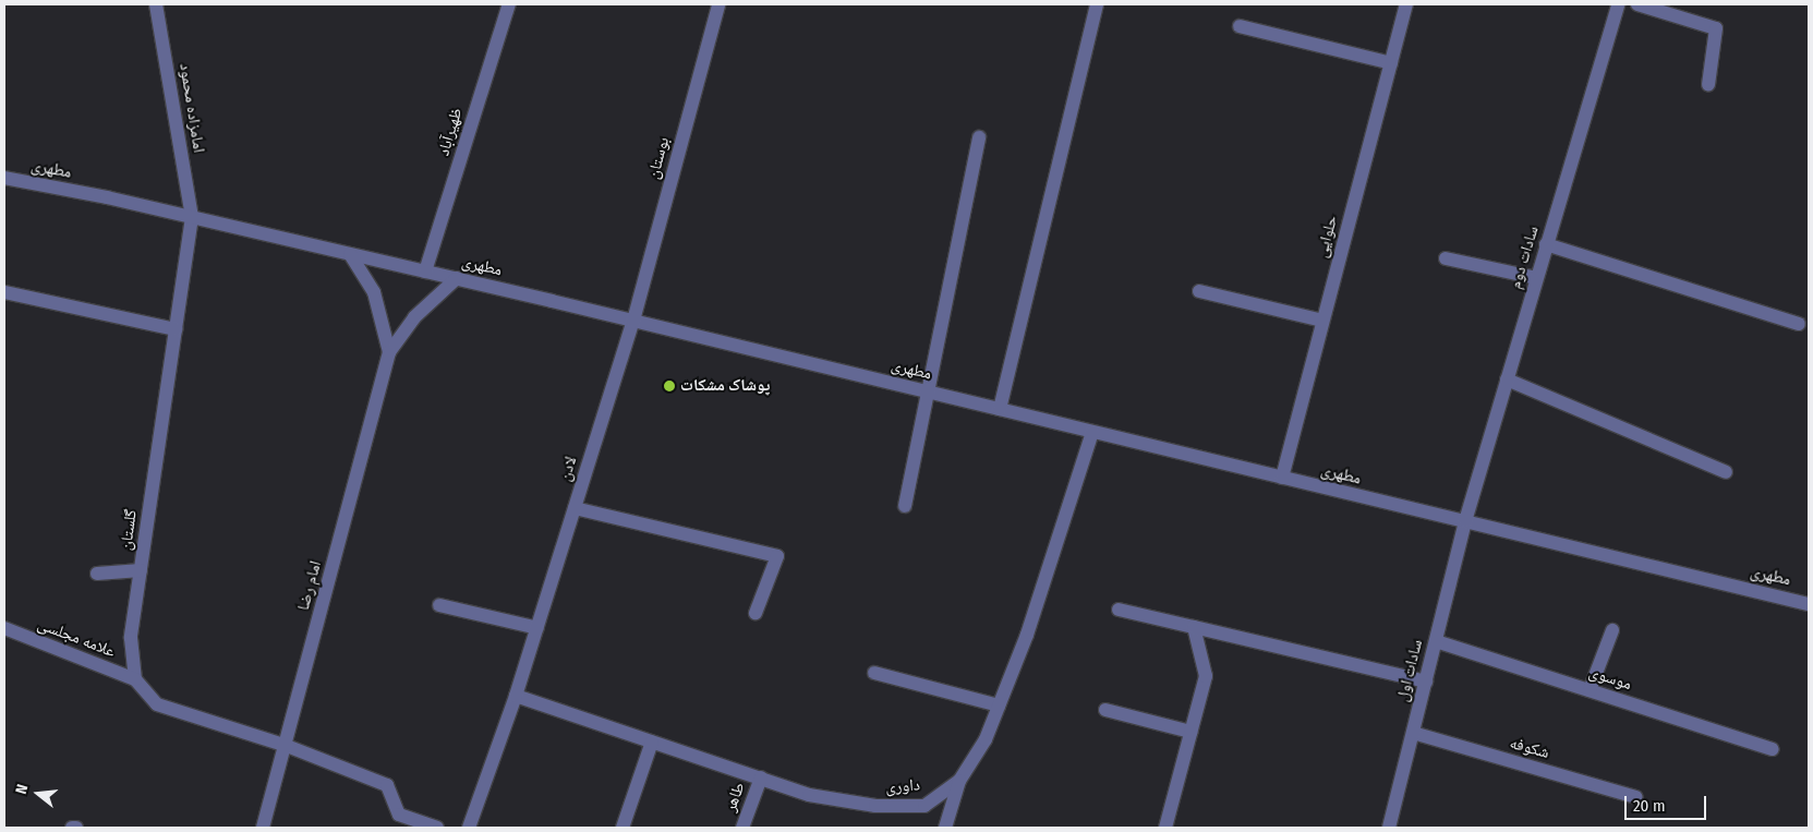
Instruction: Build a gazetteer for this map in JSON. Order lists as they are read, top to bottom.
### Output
{
  "streets": {
    "street": [
      "امامزاده محمود",
      "ظهیرآباد",
      "بوستان",
      "مطهری",
      "حلوایی",
      "سادات دوم",
      "لادن",
      "گلستان",
      "امام رضا",
      "علامه مجلسی",
      "سادات اول",
      "موسوی",
      "شکوفه",
      "داوری",
      "طاهر"
    ]
  },
  "crossings": [
    ["امامزاده محمود", "مطهری"],
    ["امامزاده محمود", "گلستان"],
    ["ظهیرآباد", "مطهری"],
    ["بوستان", "مطهری"],
    ["بوستان", "لادن"],
    ["مطهری", "حلوایی"],
    ["مطهری", "سادات دوم"],
    ["مطهری", "لادن"],
    ["مطهری", "گلستان"],
    ["مطهری", "سادات اول"],
    ["مطهری", "داوری"],
    ["سادات دوم", "سادات اول"],
    ["لادن", "داوری"],
    ["گلستان", "علامه مجلسی"],
    ["سادات اول", "موسوی"],
    ["سادات اول", "شکوفه"],
    ["داوری", "طاهر"]
  ],
  "places": ["پوشاک مشکات"],
  "scale_bar": "20 m",
  "north": "left"
}
